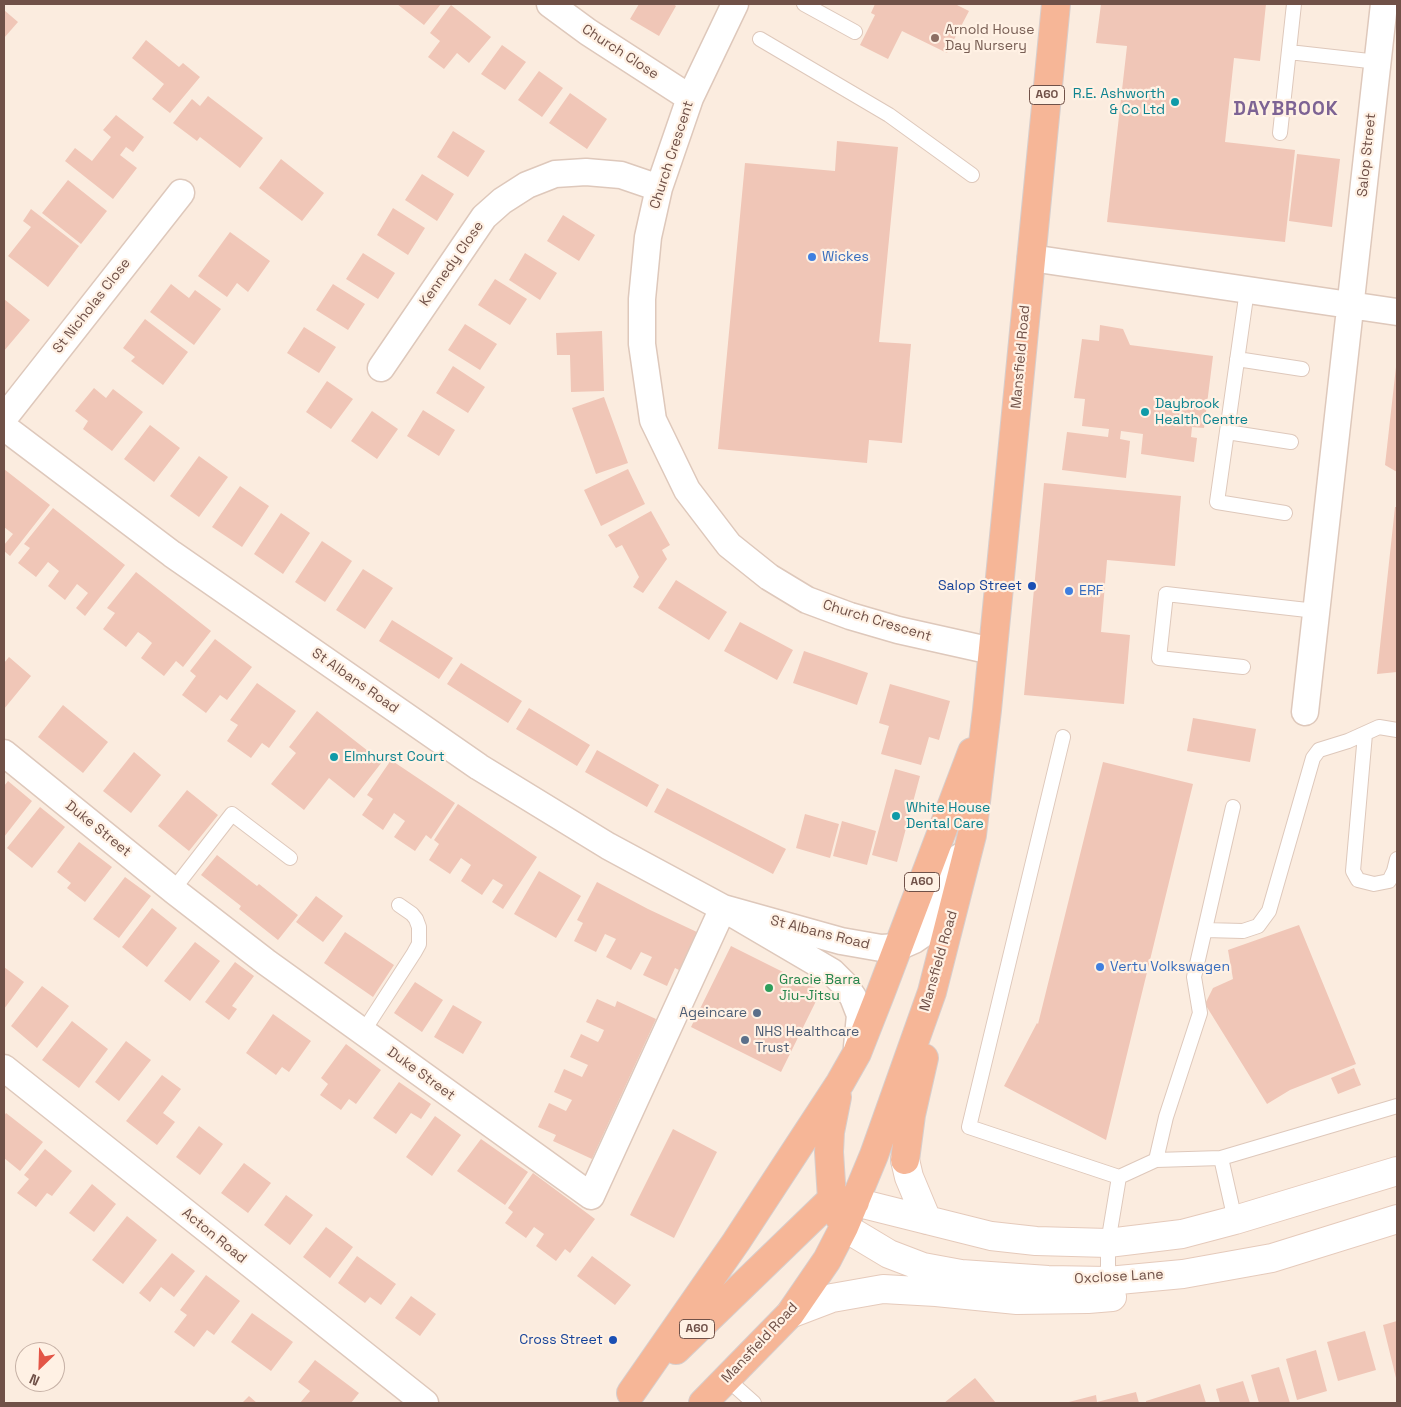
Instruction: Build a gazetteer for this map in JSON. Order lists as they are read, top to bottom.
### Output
{
  "streets": {
    "highway": ["A60", "Mansfield Road"],
    "main road": ["Oxclose Lane"],
    "street": [
      "Church Close",
      "Church Crescent",
      "Salop Street",
      "Kennedy Close",
      "St Nicholas Close",
      "St Albans Road",
      "Duke Street",
      "Acton Road"
    ]
  },
  "crossings": [
    ["Church Close", "Church Crescent"],
    ["A60", "Mansfield Road"],
    ["Church Crescent", "Kennedy Close"],
    ["Church Crescent", "Mansfield Road"],
    ["Mansfield Road", "St Albans Road"],
    ["Mansfield Road", "Oxclose Lane"],
    ["St Albans Road", "Duke Street"]
  ],
  "districts": ["DAYBROOK"],
  "places": [
    "Arnold House Day Nursery",
    "R.E. Ashworth & Co Ltd",
    "Wickes",
    "Daybrook Health Centre",
    "Salop Street",
    "ERF",
    "Elmhurst Court",
    "White House Dental Care",
    "Vertu Volkswagen",
    "Gracie Barra Jiu-Jitsu",
    "Ageincare",
    "NHS Healthcare Trust",
    "Cross Street"
  ],
  "north": "bottom left"
}
